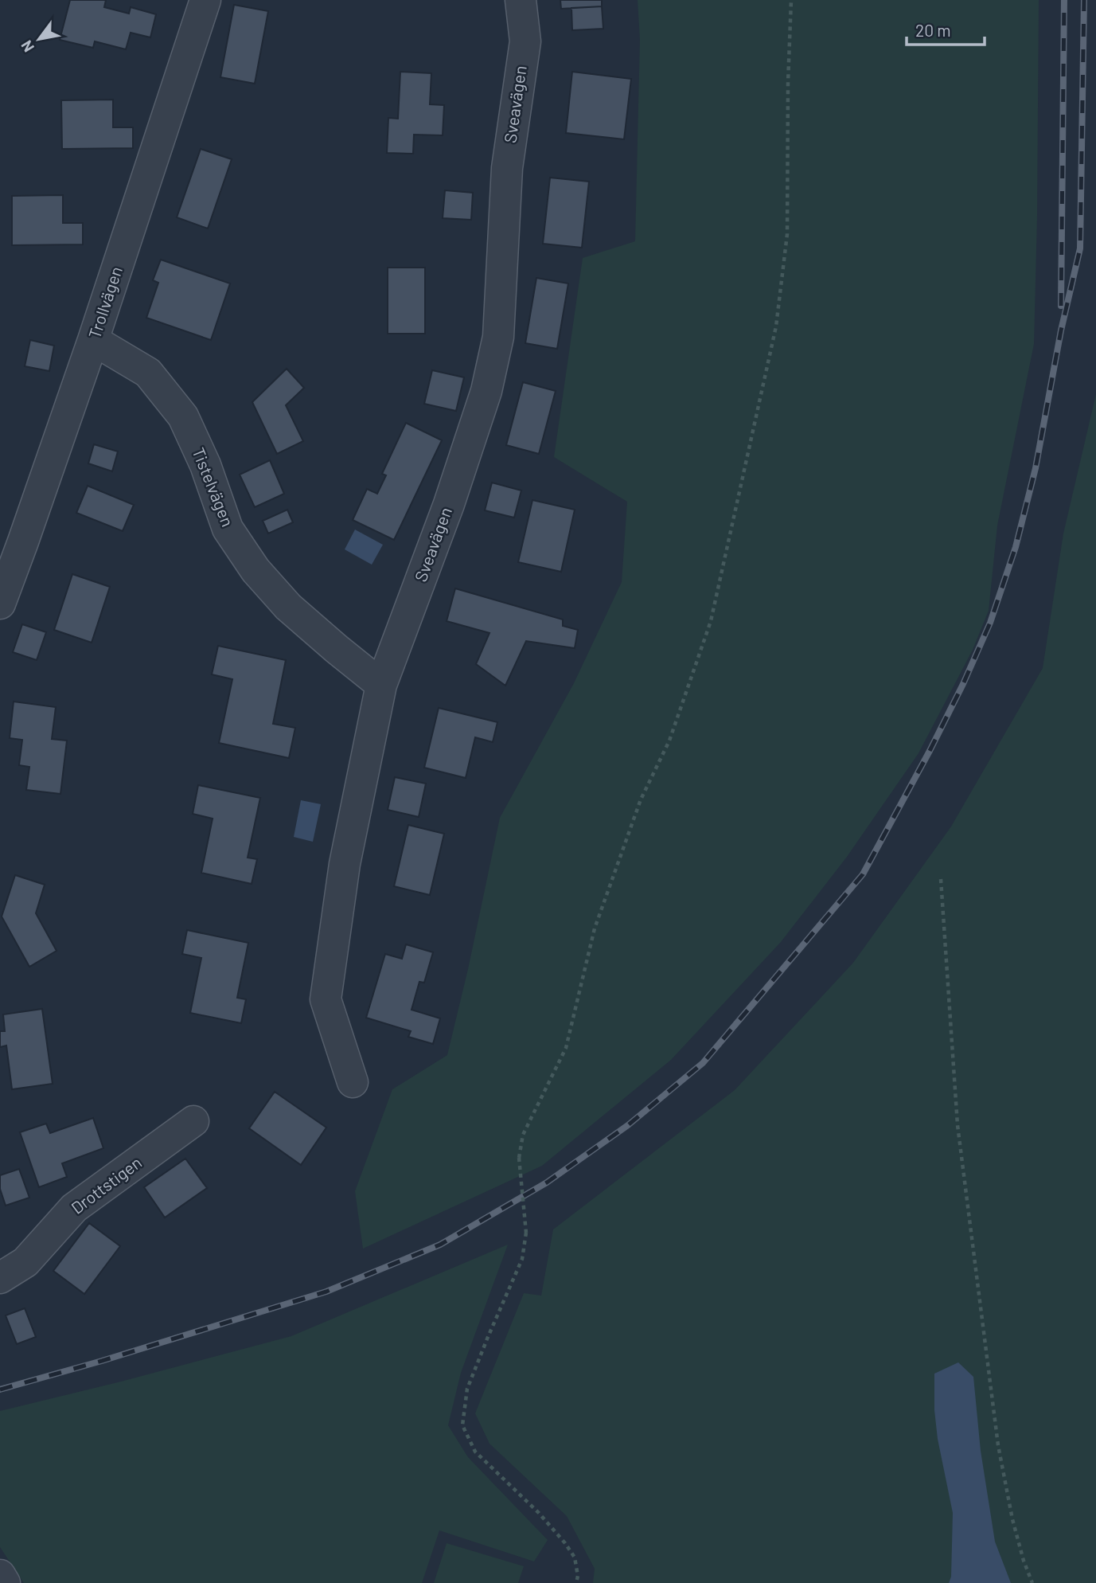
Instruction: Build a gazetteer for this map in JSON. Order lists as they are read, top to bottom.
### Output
{
  "streets": {
    "street": [
      "Sveavägen",
      "Trollvägen",
      "Tistelvägen",
      "Drottstigen"
    ]
  },
  "crossings": [
    ["Sveavägen", "Tistelvägen"],
    ["Trollvägen", "Tistelvägen"]
  ],
  "scale_bar": "20 m",
  "north": "bottom left"
}
